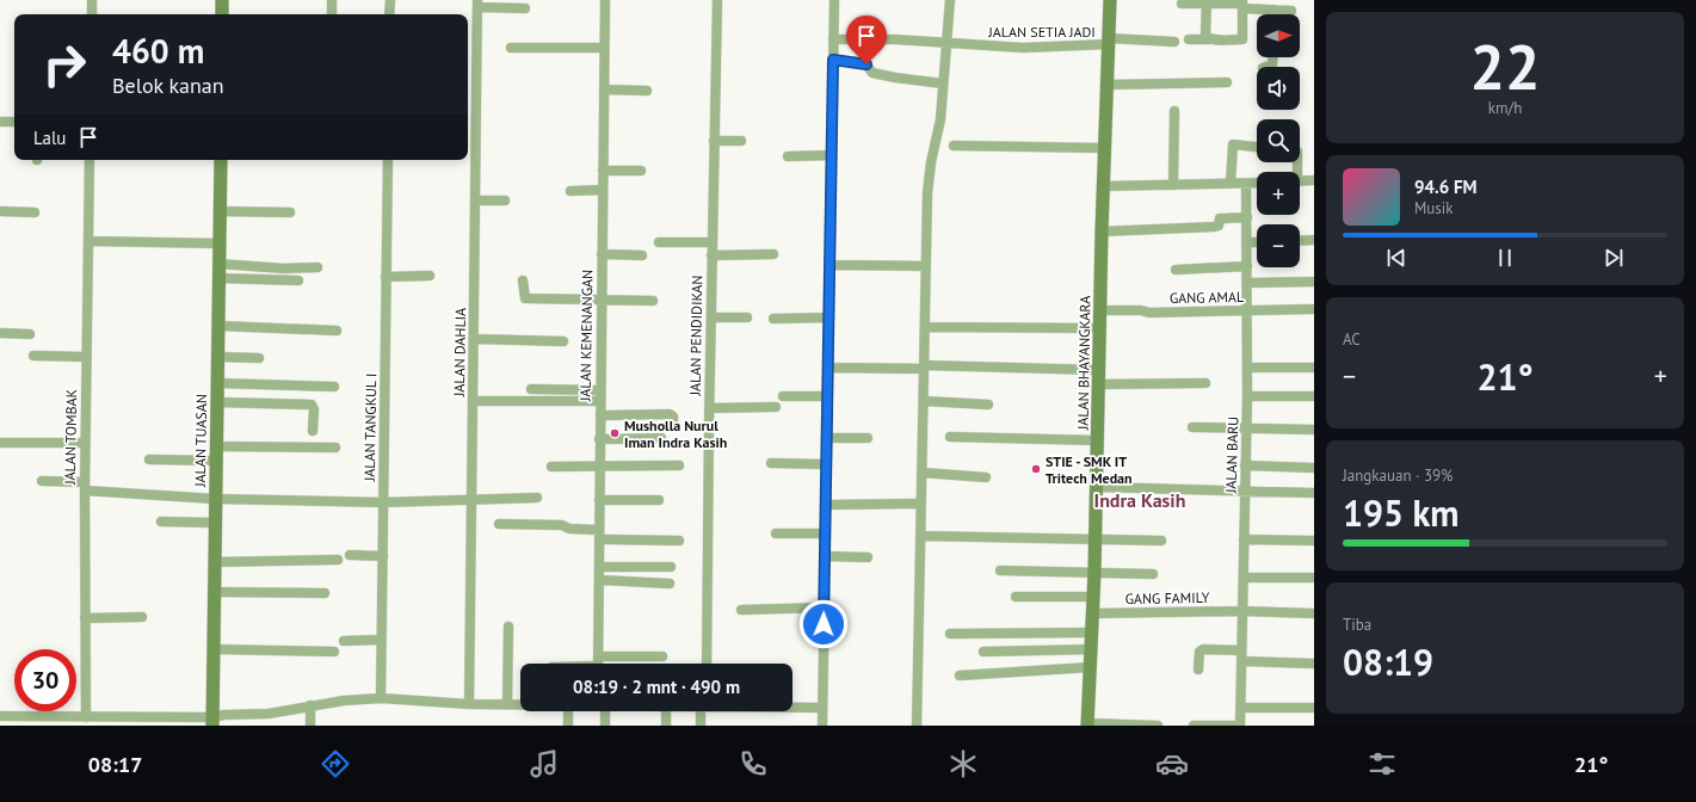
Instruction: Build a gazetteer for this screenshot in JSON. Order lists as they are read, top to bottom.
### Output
{
  "streets": {
    "main road": ["JALAN BHAYANGKARA", "JALAN TUASAN"],
    "street": [
      "JALAN SETIA JADI",
      "GANG AMAL",
      "JALAN KEMENANGAN",
      "JALAN PENDIDIKAN",
      "JALAN DAHLIA",
      "JALAN TANGKUL I",
      "JALAN TOMBAK",
      "JALAN BARU",
      "GANG FAMILY"
    ]
  },
  "crossings": [
    ["JALAN SETIA JADI", "JALAN BHAYANGKARA"],
    ["GANG AMAL", "JALAN BHAYANGKARA"],
    ["GANG AMAL", "JALAN BARU"],
    ["JALAN BHAYANGKARA", "GANG FAMILY"],
    ["JALAN BARU", "GANG FAMILY"]
  ],
  "districts": ["Indra Kasih"],
  "places": ["Musholla Nurul Iman Indra Kasih", "STIE - SMK IT Tritech Medan"],
  "north": "right",
  "page": {
    "tile": [
      ["22", "km/h"],
      "AC",
      ["Jangkauan · 39%", "195 km"],
      ["Tiba", "08:19"]
    ],
    "map_buttons": ["+", "−"],
    "turn": ["460 m", "Belok kanan"],
    "then": "Lalu",
    "song": ["94.6 FM", "Musik"],
    "heat": ["−", "21°", "+"],
    "limit": "30",
    "trip": "08:19 · 2 mnt · 490 m",
    "tabs": ["08:17", "21°"]
  }
}
